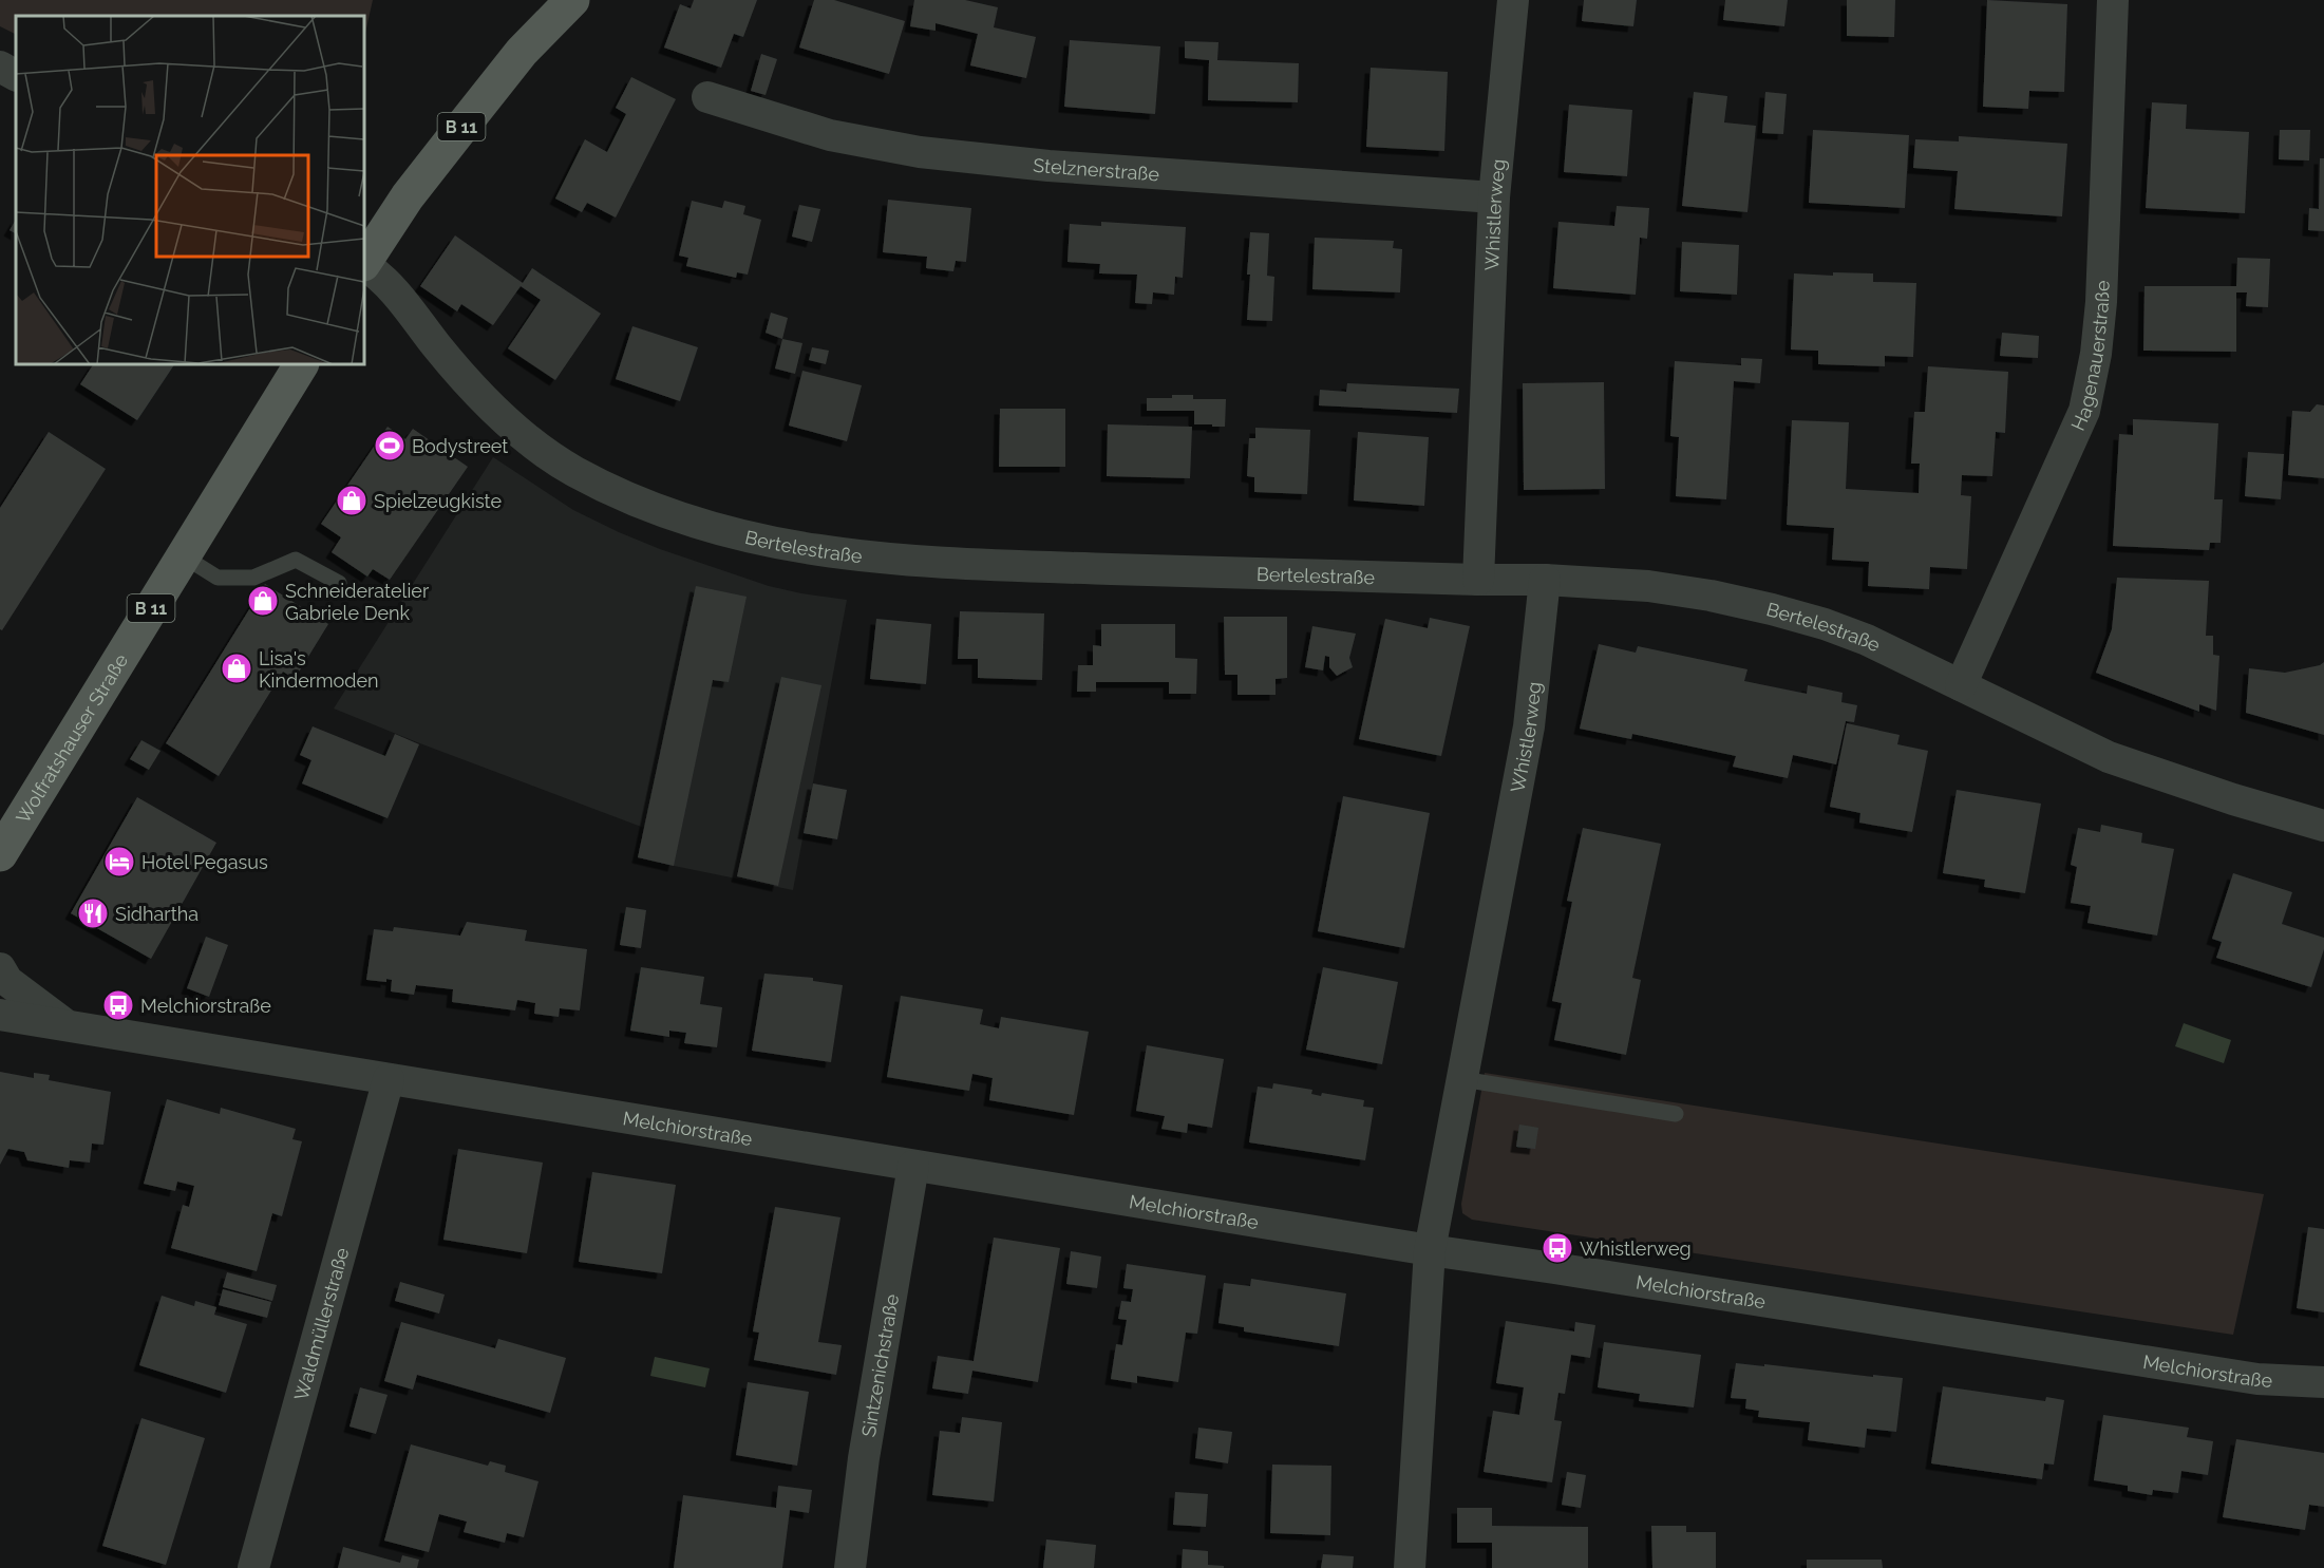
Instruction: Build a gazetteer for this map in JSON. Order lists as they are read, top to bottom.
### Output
{
  "streets": {
    "main road": ["B 11", "Wolfratshauser Straße"],
    "street": [
      "Stelznerstraße",
      "Whistlerweg",
      "Hagenauerstraße",
      "Bertelestraße",
      "Melchiorstraße",
      "Waldmüllerstraße",
      "Sintzenichstraße"
    ]
  },
  "crossings": [
    ["Stelznerstraße", "Whistlerweg"],
    ["Whistlerweg", "Bertelestraße"],
    ["Whistlerweg", "Melchiorstraße"],
    ["Hagenauerstraße", "Bertelestraße"],
    ["Melchiorstraße", "Waldmüllerstraße"],
    ["Melchiorstraße", "Sintzenichstraße"]
  ],
  "places": {
    "sports": ["Bodystreet"],
    "shop": ["Spielzeugkiste", "Schneideratelier Gabriele Denk", "Lisa's Kindermoden"],
    "hotel": ["Hotel Pegasus"],
    "restaurant": ["Sidhartha"],
    "bus stop": ["Melchiorstraße", "Whistlerweg"]
  }
}
